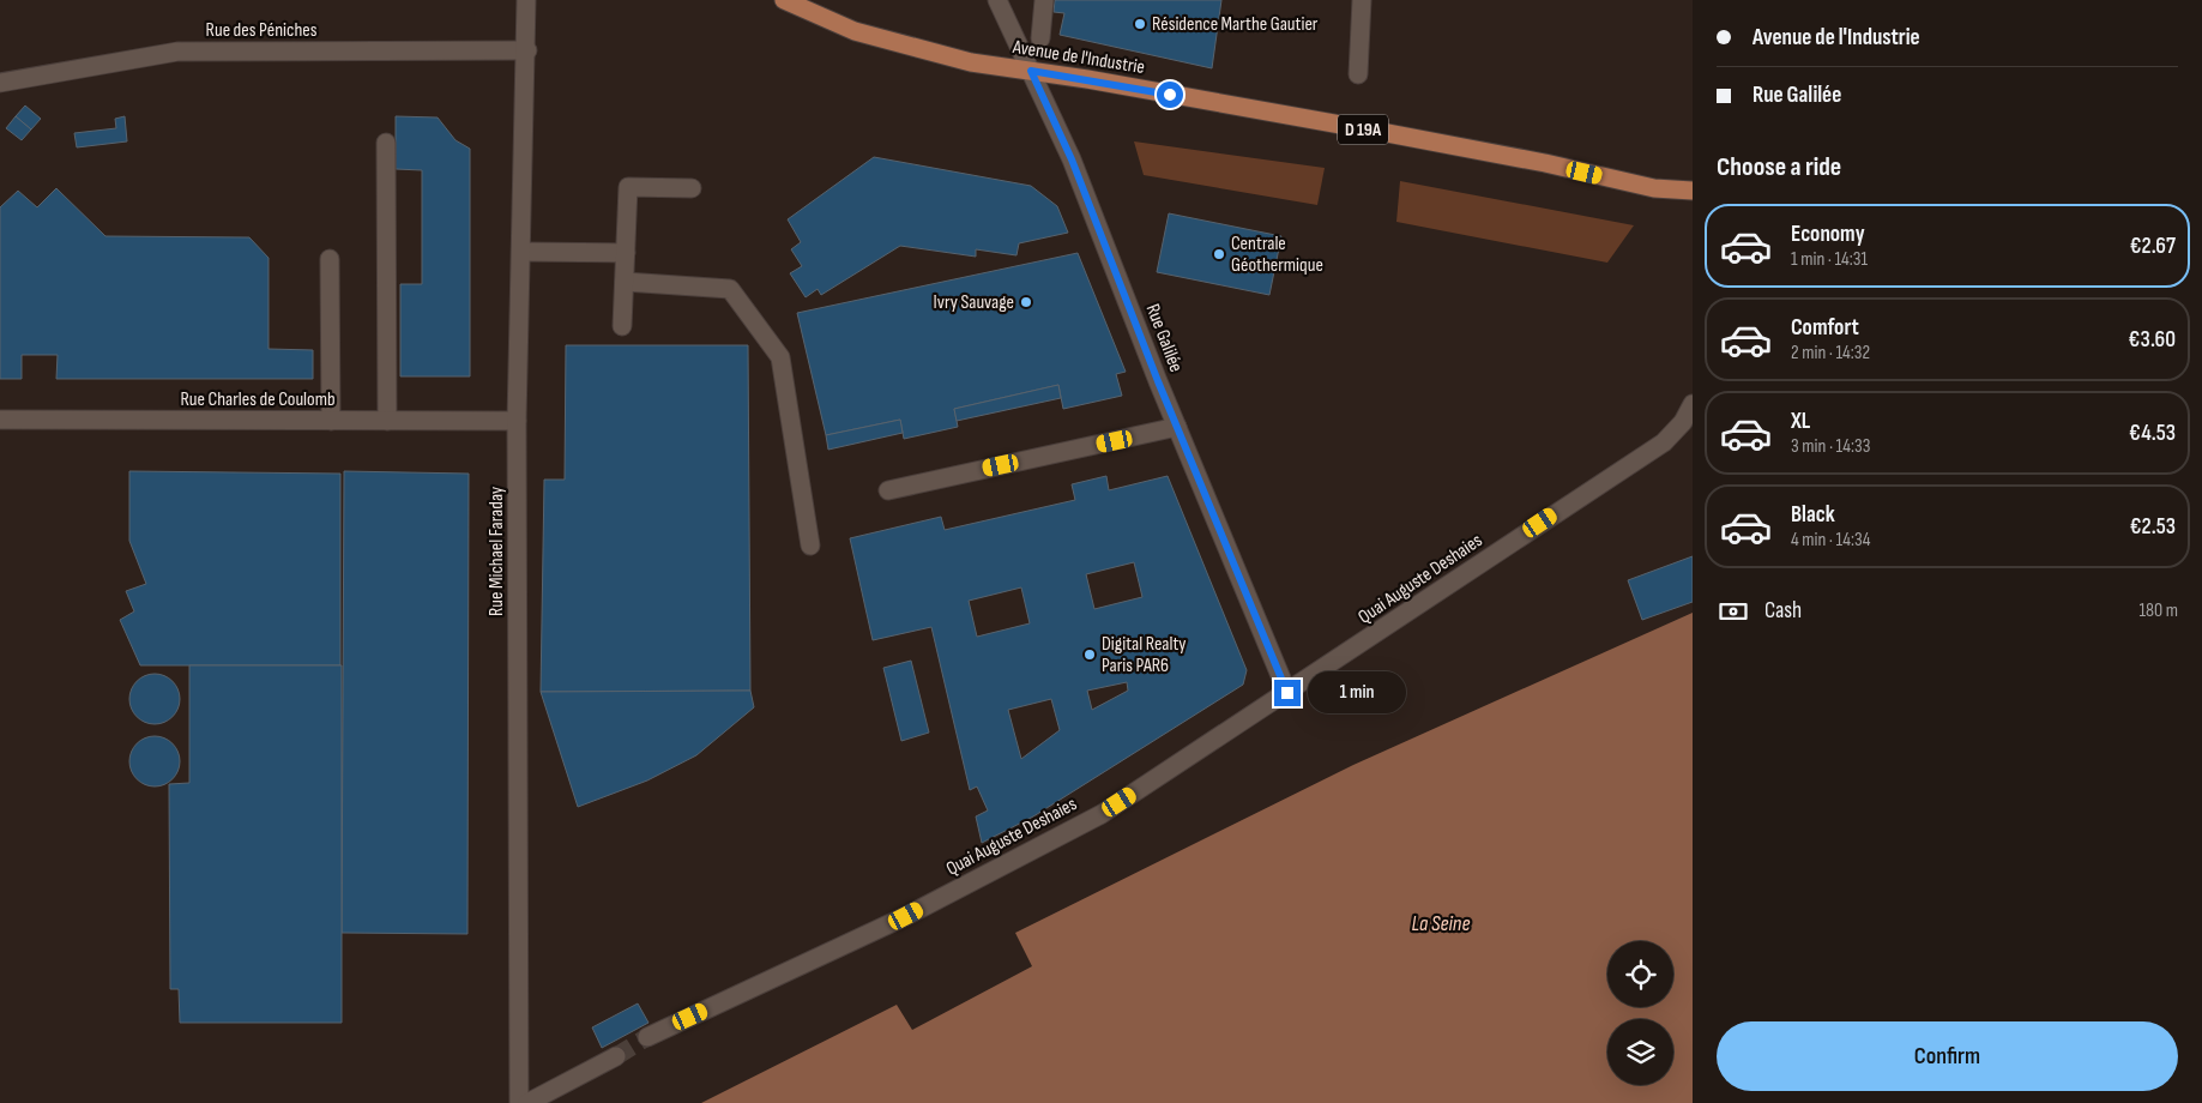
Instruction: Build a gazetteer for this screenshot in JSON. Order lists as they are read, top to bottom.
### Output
{
  "streets": {
    "main road": ["Avenue de l'Industrie", "D 19A"],
    "street": [
      "Rue des Péniches",
      "Rue Galilée",
      "Rue Charles de Coulomb",
      "Rue Michael Faraday",
      "Quai Auguste Deshaies"
    ]
  },
  "crossings": [
    ["Rue des Péniches", "Rue Michael Faraday"],
    ["Avenue de l'Industrie", "Rue Galilée"],
    ["Rue Galilée", "Quai Auguste Deshaies"],
    ["Rue Charles de Coulomb", "Rue Michael Faraday"]
  ],
  "water": ["La Seine"],
  "places": [
    "Résidence Marthe Gautier",
    "Centrale Géothermique",
    "Ivry Sauvage",
    "Digital Realty Paris PAR6"
  ],
  "page": {
    "banner": ["Avenue de l'Industrie", "Rue Galilée"],
    "heading": "Choose a ride",
    "list": [
      {
        "name": "Economy",
        "note": "1 min · 14:31",
        "value": "€2.67"
      },
      {
        "name": "Comfort",
        "note": "2 min · 14:32",
        "value": "€3.60"
      },
      {
        "name": "XL",
        "note": "3 min · 14:33",
        "value": "€4.53"
      },
      {
        "name": "Black",
        "note": "4 min · 14:34",
        "value": "€2.53"
      }
    ],
    "pay": ["Cash", "180 m"],
    "bubble": "1 min",
    "buttons": "Confirm"
  }
}
